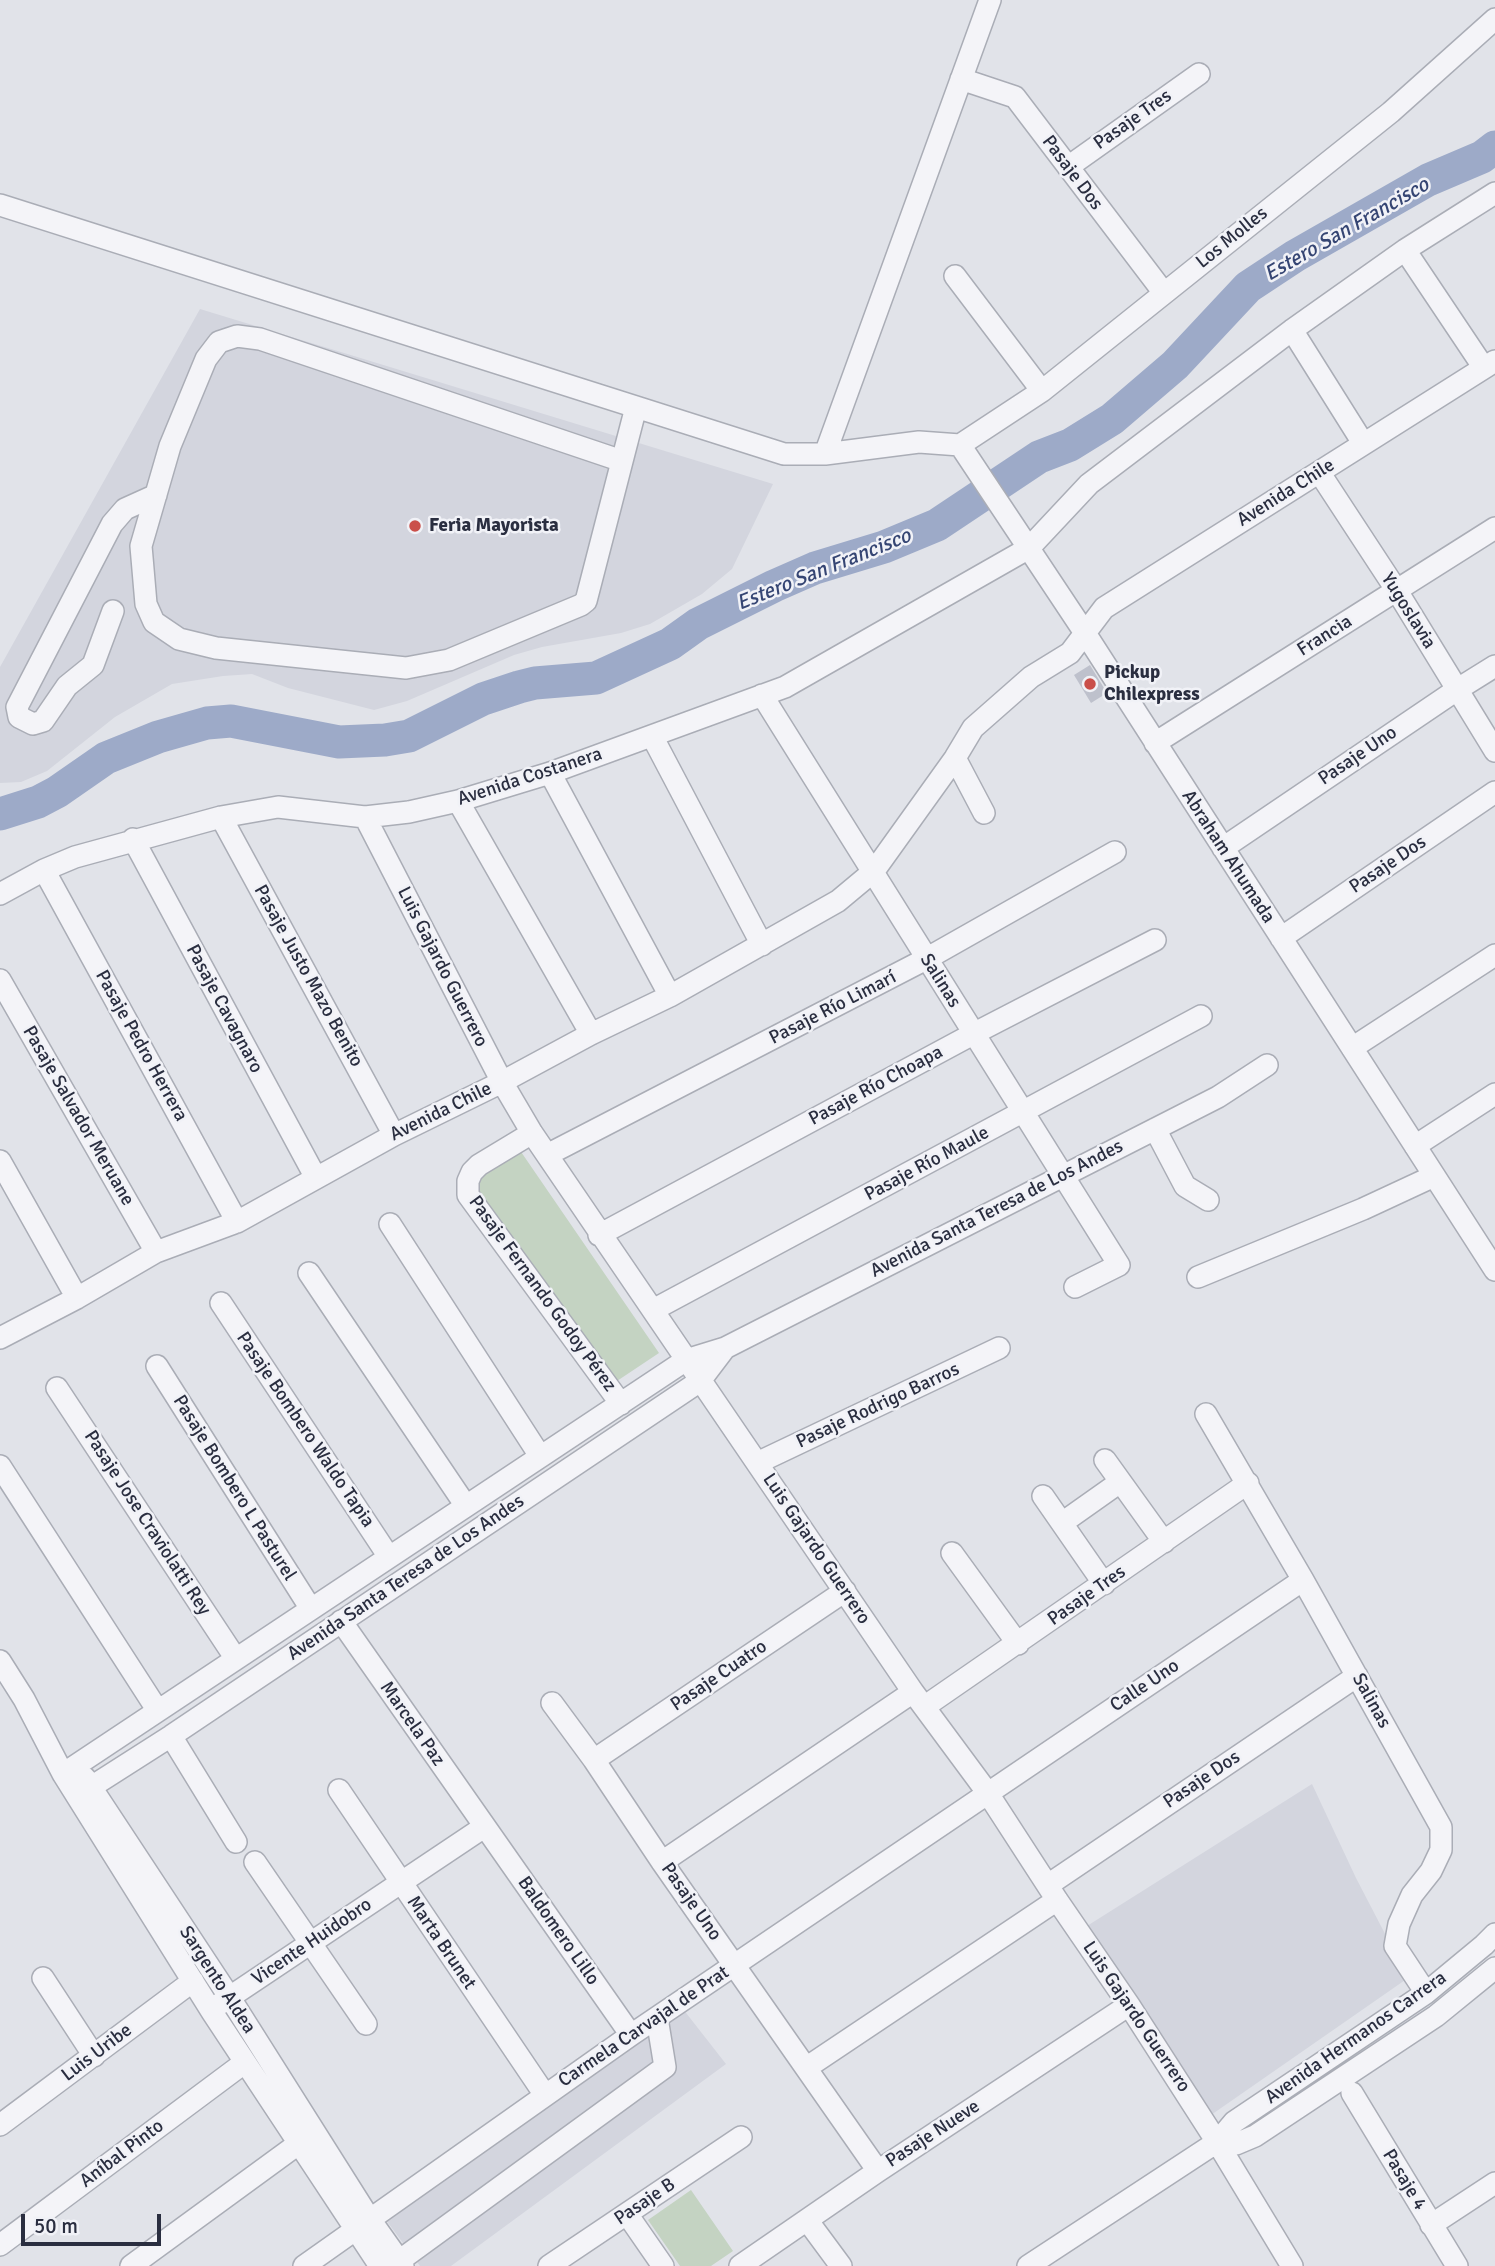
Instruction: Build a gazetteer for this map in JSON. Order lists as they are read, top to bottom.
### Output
{
  "streets": {
    "street": [
      "Pasaje Tres",
      "Pasaje Dos",
      "Los Molles",
      "Avenida Chile",
      "Yugoslavia",
      "Francia",
      "Pasaje Uno",
      "Avenida Costanera",
      "Abraham Ahumada",
      "Luis Gajardo Guerrero",
      "Pasaje Justo Mazo Benito",
      "Salinas",
      "Pasaje Río Limarí",
      "Pasaje Cavagnaro",
      "Pasaje Pedro Herrera",
      "Pasaje Río Choapa",
      "Pasaje Salvador Meruane",
      "Pasaje Río Maule",
      "Avenida Santa Teresa de Los Andes",
      "Pasaje Fernando Godoy Pérez",
      "Pasaje Rodrigo Barros",
      "Pasaje Bombero Waldo Tapia",
      "Pasaje Bombero L Pasturel",
      "Pasaje Jose Craviolatti Rey",
      "Pasaje Cuatro",
      "Calle Uno",
      "Marcela Paz",
      "Baldomero Lillo",
      "Vicente Huidobro",
      "Marta Brunet",
      "Sargento Aldea",
      "Carmela Carvajal de Prat",
      "Avenida Hermanos Carrera",
      "Luis Uribe",
      "Pasaje Nueve",
      "Aníbal Pinto",
      "Pasaje 4",
      "Pasaje B"
    ]
  },
  "crossings": [
    ["Pasaje Tres", "Pasaje Dos"],
    ["Pasaje Tres", "Pasaje Uno"],
    ["Pasaje Tres", "Luis Gajardo Guerrero"],
    ["Pasaje Tres", "Salinas"],
    ["Pasaje Dos", "Los Molles"],
    ["Pasaje Dos", "Pasaje Uno"],
    ["Pasaje Dos", "Abraham Ahumada"],
    ["Pasaje Dos", "Luis Gajardo Guerrero"],
    ["Pasaje Dos", "Salinas"],
    ["Los Molles", "Abraham Ahumada"],
    ["Avenida Chile", "Yugoslavia"],
    ["Avenida Chile", "Abraham Ahumada"],
    ["Avenida Chile", "Luis Gajardo Guerrero"],
    ["Avenida Chile", "Pasaje Justo Mazo Benito"],
    ["Avenida Chile", "Salinas"],
    ["Avenida Chile", "Pasaje Cavagnaro"],
    ["Avenida Chile", "Pasaje Pedro Herrera"],
    ["Avenida Chile", "Pasaje Salvador Meruane"],
    ["Yugoslavia", "Francia"],
    ["Yugoslavia", "Pasaje Uno"],
    ["Francia", "Abraham Ahumada"],
    ["Pasaje Uno", "Abraham Ahumada"],
    ["Pasaje Uno", "Pasaje Cuatro"],
    ["Pasaje Uno", "Carmela Carvajal de Prat"],
    ["Pasaje Uno", "Pasaje Nueve"],
    ["Avenida Costanera", "Abraham Ahumada"],
    ["Avenida Costanera", "Luis Gajardo Guerrero"],
    ["Avenida Costanera", "Pasaje Justo Mazo Benito"],
    ["Avenida Costanera", "Salinas"],
    ["Avenida Costanera", "Pasaje Cavagnaro"],
    ["Avenida Costanera", "Pasaje Pedro Herrera"],
    ["Luis Gajardo Guerrero", "Pasaje Río Limarí"],
    ["Luis Gajardo Guerrero", "Pasaje Río Choapa"],
    ["Luis Gajardo Guerrero", "Pasaje Río Maule"],
    ["Luis Gajardo Guerrero", "Avenida Santa Teresa de Los Andes"],
    ["Luis Gajardo Guerrero", "Pasaje Fernando Godoy Pérez"],
    ["Luis Gajardo Guerrero", "Pasaje Rodrigo Barros"],
    ["Luis Gajardo Guerrero", "Pasaje Cuatro"],
    ["Luis Gajardo Guerrero", "Calle Uno"],
    ["Luis Gajardo Guerrero", "Carmela Carvajal de Prat"],
    ["Luis Gajardo Guerrero", "Avenida Hermanos Carrera"],
    ["Luis Gajardo Guerrero", "Pasaje Nueve"],
    ["Salinas", "Pasaje Río Limarí"],
    ["Salinas", "Pasaje Río Choapa"],
    ["Salinas", "Pasaje Río Maule"],
    ["Salinas", "Avenida Santa Teresa de Los Andes"],
    ["Salinas", "Calle Uno"],
    ["Salinas", "Avenida Hermanos Carrera"],
    ["Avenida Santa Teresa de Los Andes", "Pasaje Fernando Godoy Pérez"],
    ["Avenida Santa Teresa de Los Andes", "Pasaje Bombero Waldo Tapia"],
    ["Avenida Santa Teresa de Los Andes", "Pasaje Bombero L Pasturel"],
    ["Avenida Santa Teresa de Los Andes", "Pasaje Jose Craviolatti Rey"],
    ["Avenida Santa Teresa de Los Andes", "Marcela Paz"],
    ["Avenida Santa Teresa de Los Andes", "Sargento Aldea"],
    ["Calle Uno", "Carmela Carvajal de Prat"],
    ["Marcela Paz", "Baldomero Lillo"],
    ["Marcela Paz", "Vicente Huidobro"],
    ["Baldomero Lillo", "Vicente Huidobro"],
    ["Baldomero Lillo", "Carmela Carvajal de Prat"],
    ["Vicente Huidobro", "Marta Brunet"],
    ["Vicente Huidobro", "Sargento Aldea"],
    ["Marta Brunet", "Carmela Carvajal de Prat"],
    ["Sargento Aldea", "Carmela Carvajal de Prat"],
    ["Sargento Aldea", "Luis Uribe"],
    ["Sargento Aldea", "Aníbal Pinto"]
  ],
  "water": ["Estero San Francisco"],
  "places": ["Feria Mayorista", "Pickup Chilexpress"],
  "scale_bar": "50 m"
}
